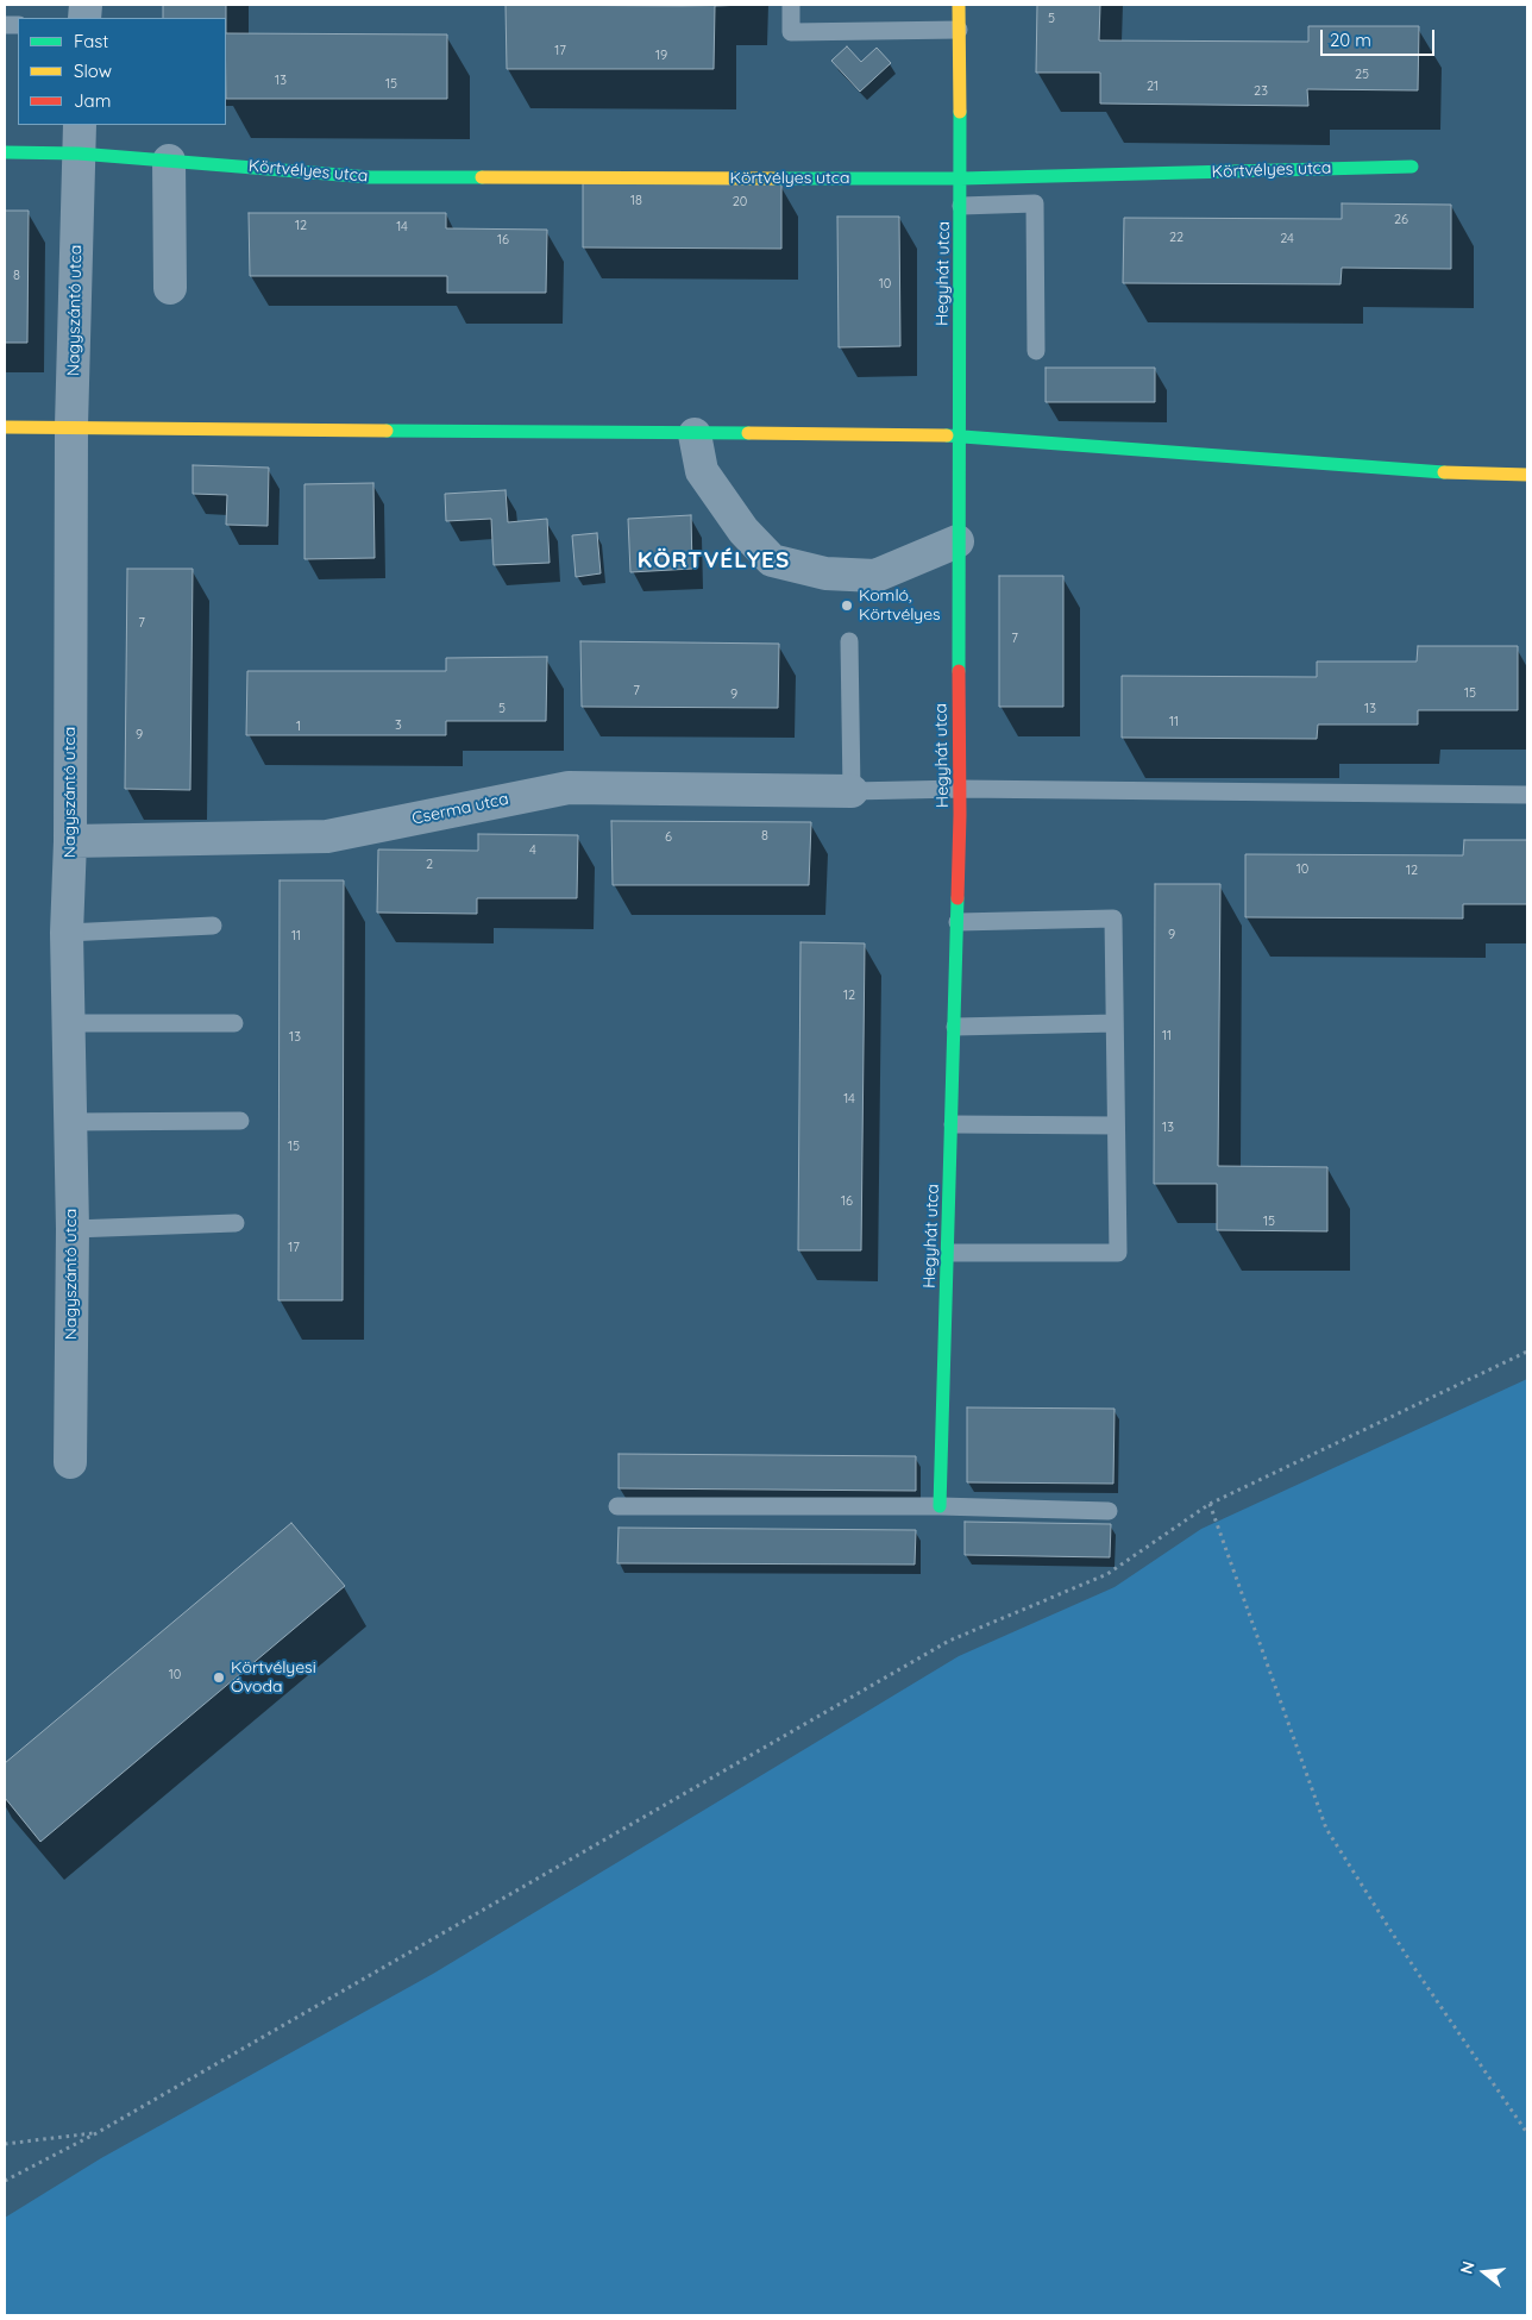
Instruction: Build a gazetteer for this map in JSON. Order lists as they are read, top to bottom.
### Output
{
  "streets": {
    "street": [
      "Körtvélyes utca",
      "Hegyhát utca",
      "Nagyszántó utca",
      "Cserma utca"
    ]
  },
  "crossings": [
    ["Körtvélyes utca", "Hegyhát utca"],
    ["Körtvélyes utca", "Nagyszántó utca"],
    ["Nagyszántó utca", "Cserma utca"]
  ],
  "districts": ["KÖRTVÉLYES"],
  "places": ["Komló, Körtvélyes", "Körtvélyesi Óvoda"],
  "house_numbers": [
    "5",
    "17",
    "19",
    "25",
    "13",
    "15",
    "21",
    "23",
    "18",
    "20",
    "26",
    "12",
    "14",
    "22",
    "24",
    "16",
    "8",
    "10",
    "7",
    "7",
    "7",
    "15",
    "9",
    "5",
    "13",
    "11",
    "3",
    "1",
    "9",
    "8",
    "6",
    "4",
    "2",
    "10",
    "12",
    "9",
    "11",
    "12",
    "11",
    "13",
    "14",
    "13",
    "15",
    "16",
    "15",
    "17",
    "10"
  ],
  "legend": ["Fast", "Slow", "Jam"],
  "scale_bar": "20 m",
  "north": "left"
}
